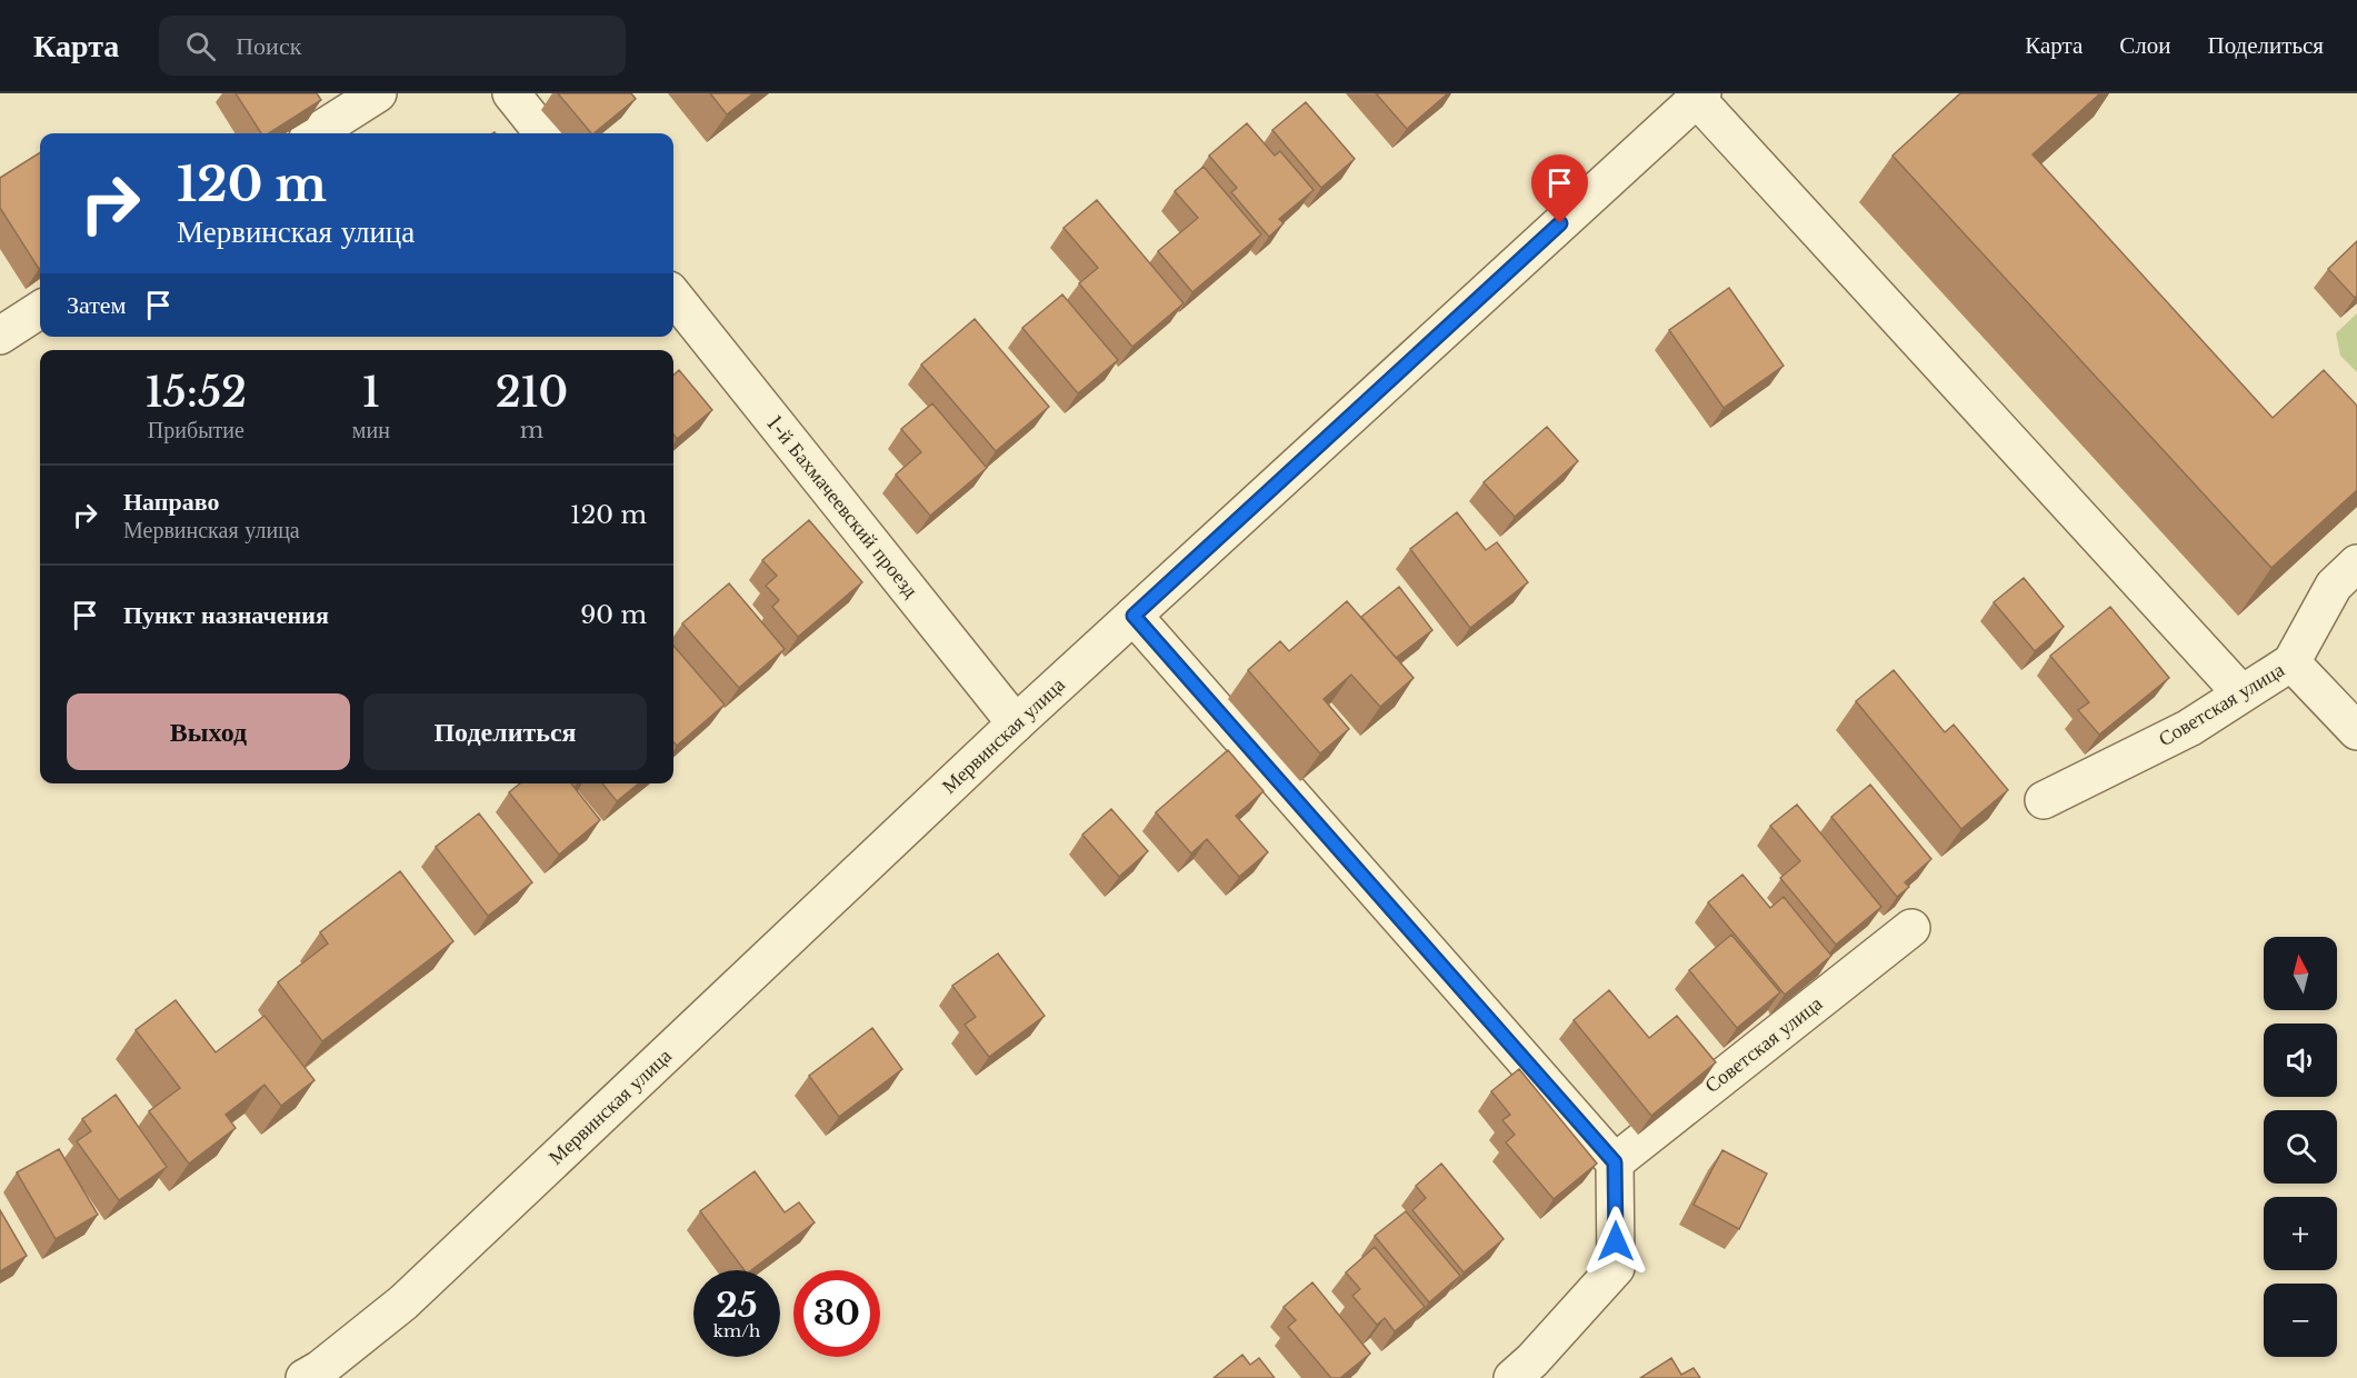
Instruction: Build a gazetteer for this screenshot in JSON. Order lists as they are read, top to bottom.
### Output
{
  "streets": {
    "street": ["1-й Бахмачеевский проезд", "Советская улица", "Мервинская улица"]
  },
  "crossings": [
    ["1-й Бахмачеевский проезд", "Мервинская улица"]
  ],
  "north": "top",
  "page": {
    "header": "Карта",
    "search": "Поиск",
    "nav": ["Карта", "Слои", "Поделиться"],
    "turn": ["120 m", "Мервинская улица"],
    "then": "Затем",
    "eta": [
      "15:52",
      "Прибытие",
      "1",
      "мин",
      "210",
      "m"
    ],
    "list": [
      {
        "name": "Направо",
        "note": "Мервинская улица",
        "value": "120 m"
      },
      {
        "name": "Пункт назначения",
        "value": "90 m"
      }
    ],
    "buttons": ["Выход", "Поделиться"],
    "map_buttons": ["+", "−"],
    "speed": "25 km/h",
    "limit": "30"
  }
}
